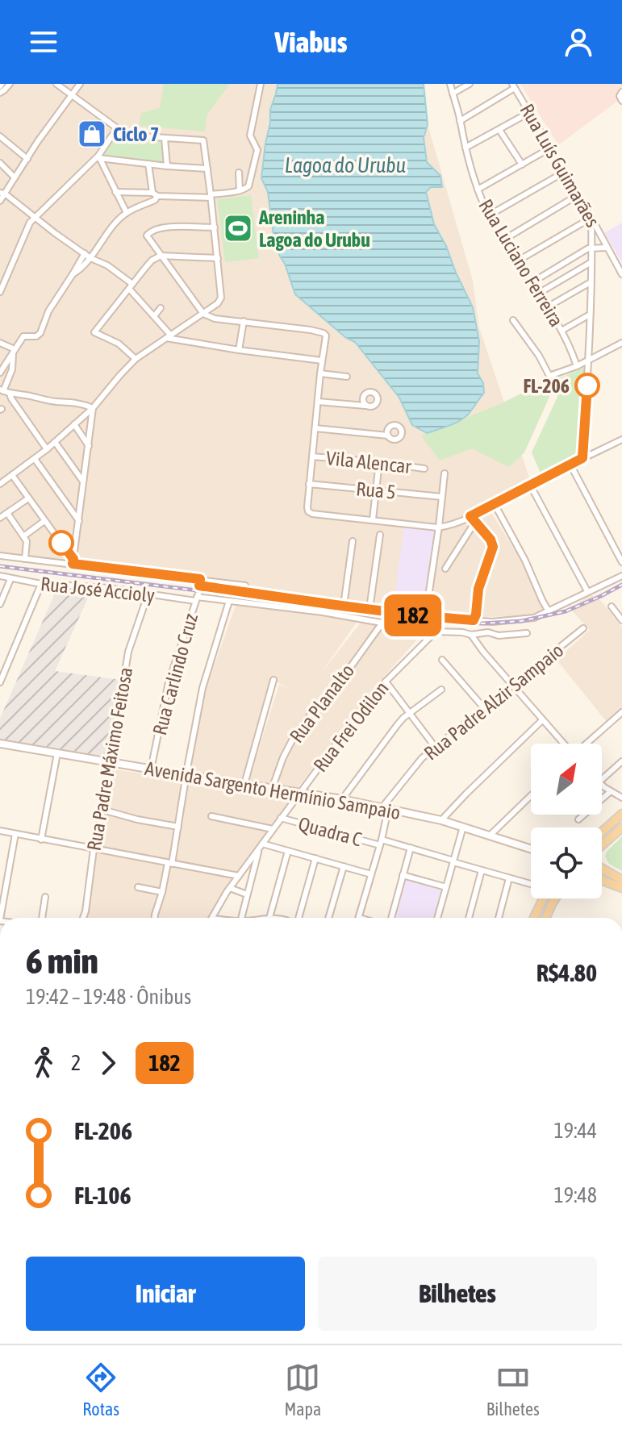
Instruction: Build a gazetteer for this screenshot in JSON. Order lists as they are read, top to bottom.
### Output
{
  "streets": {
    "main road": ["Avenida Sargento Hermínio Sampaio"],
    "street": [
      "Rua Luís Guimarães",
      "Rua Luciano Ferreira",
      "Vila Alencar",
      "Rua 5",
      "Rua José Accioly",
      "Rua Carlindo Cruz",
      "Rua Padre Alzir Sampaio",
      "Rua Planalto",
      "Rua Frei Odilon",
      "Rua Padre Máximo Feitosa",
      "Quadra C"
    ]
  },
  "crossings": [
    ["Rua José Accioly", "Rua Carlindo Cruz"],
    ["Rua José Accioly", "Rua Planalto"],
    ["Rua José Accioly", "Rua Frei Odilon"],
    ["Rua José Accioly", "Rua Padre Máximo Feitosa"],
    ["Rua Carlindo Cruz", "Avenida Sargento Hermínio Sampaio"],
    ["Rua Padre Alzir Sampaio", "Avenida Sargento Hermínio Sampaio"],
    ["Rua Planalto", "Avenida Sargento Hermínio Sampaio"],
    ["Rua Frei Odilon", "Avenida Sargento Hermínio Sampaio"],
    ["Rua Frei Odilon", "Quadra C"],
    ["Rua Padre Máximo Feitosa", "Avenida Sargento Hermínio Sampaio"]
  ],
  "water": ["Lagoa do Urubu"],
  "places": {
    "shop": ["Ciclo 7"],
    "sports": ["Areninha Lagoa do Urubu"],
    "other": ["FL-206"]
  },
  "lines": ["bus line 182"],
  "north": "top right",
  "page": {
    "header": "Viabus",
    "on_map": "182",
    "heading": ["6 min", "19:42 – 19:48 · Ônibus", "R$4.80"],
    "legs": ["2", "182"],
    "list": [
      {
        "name": "FL-206",
        "value": "19:44"
      },
      {
        "name": "FL-106",
        "value": "19:48"
      }
    ],
    "buttons": ["Iniciar", "Bilhetes"],
    "tabs": ["Rotas", "Mapa", "Bilhetes"]
  }
}
